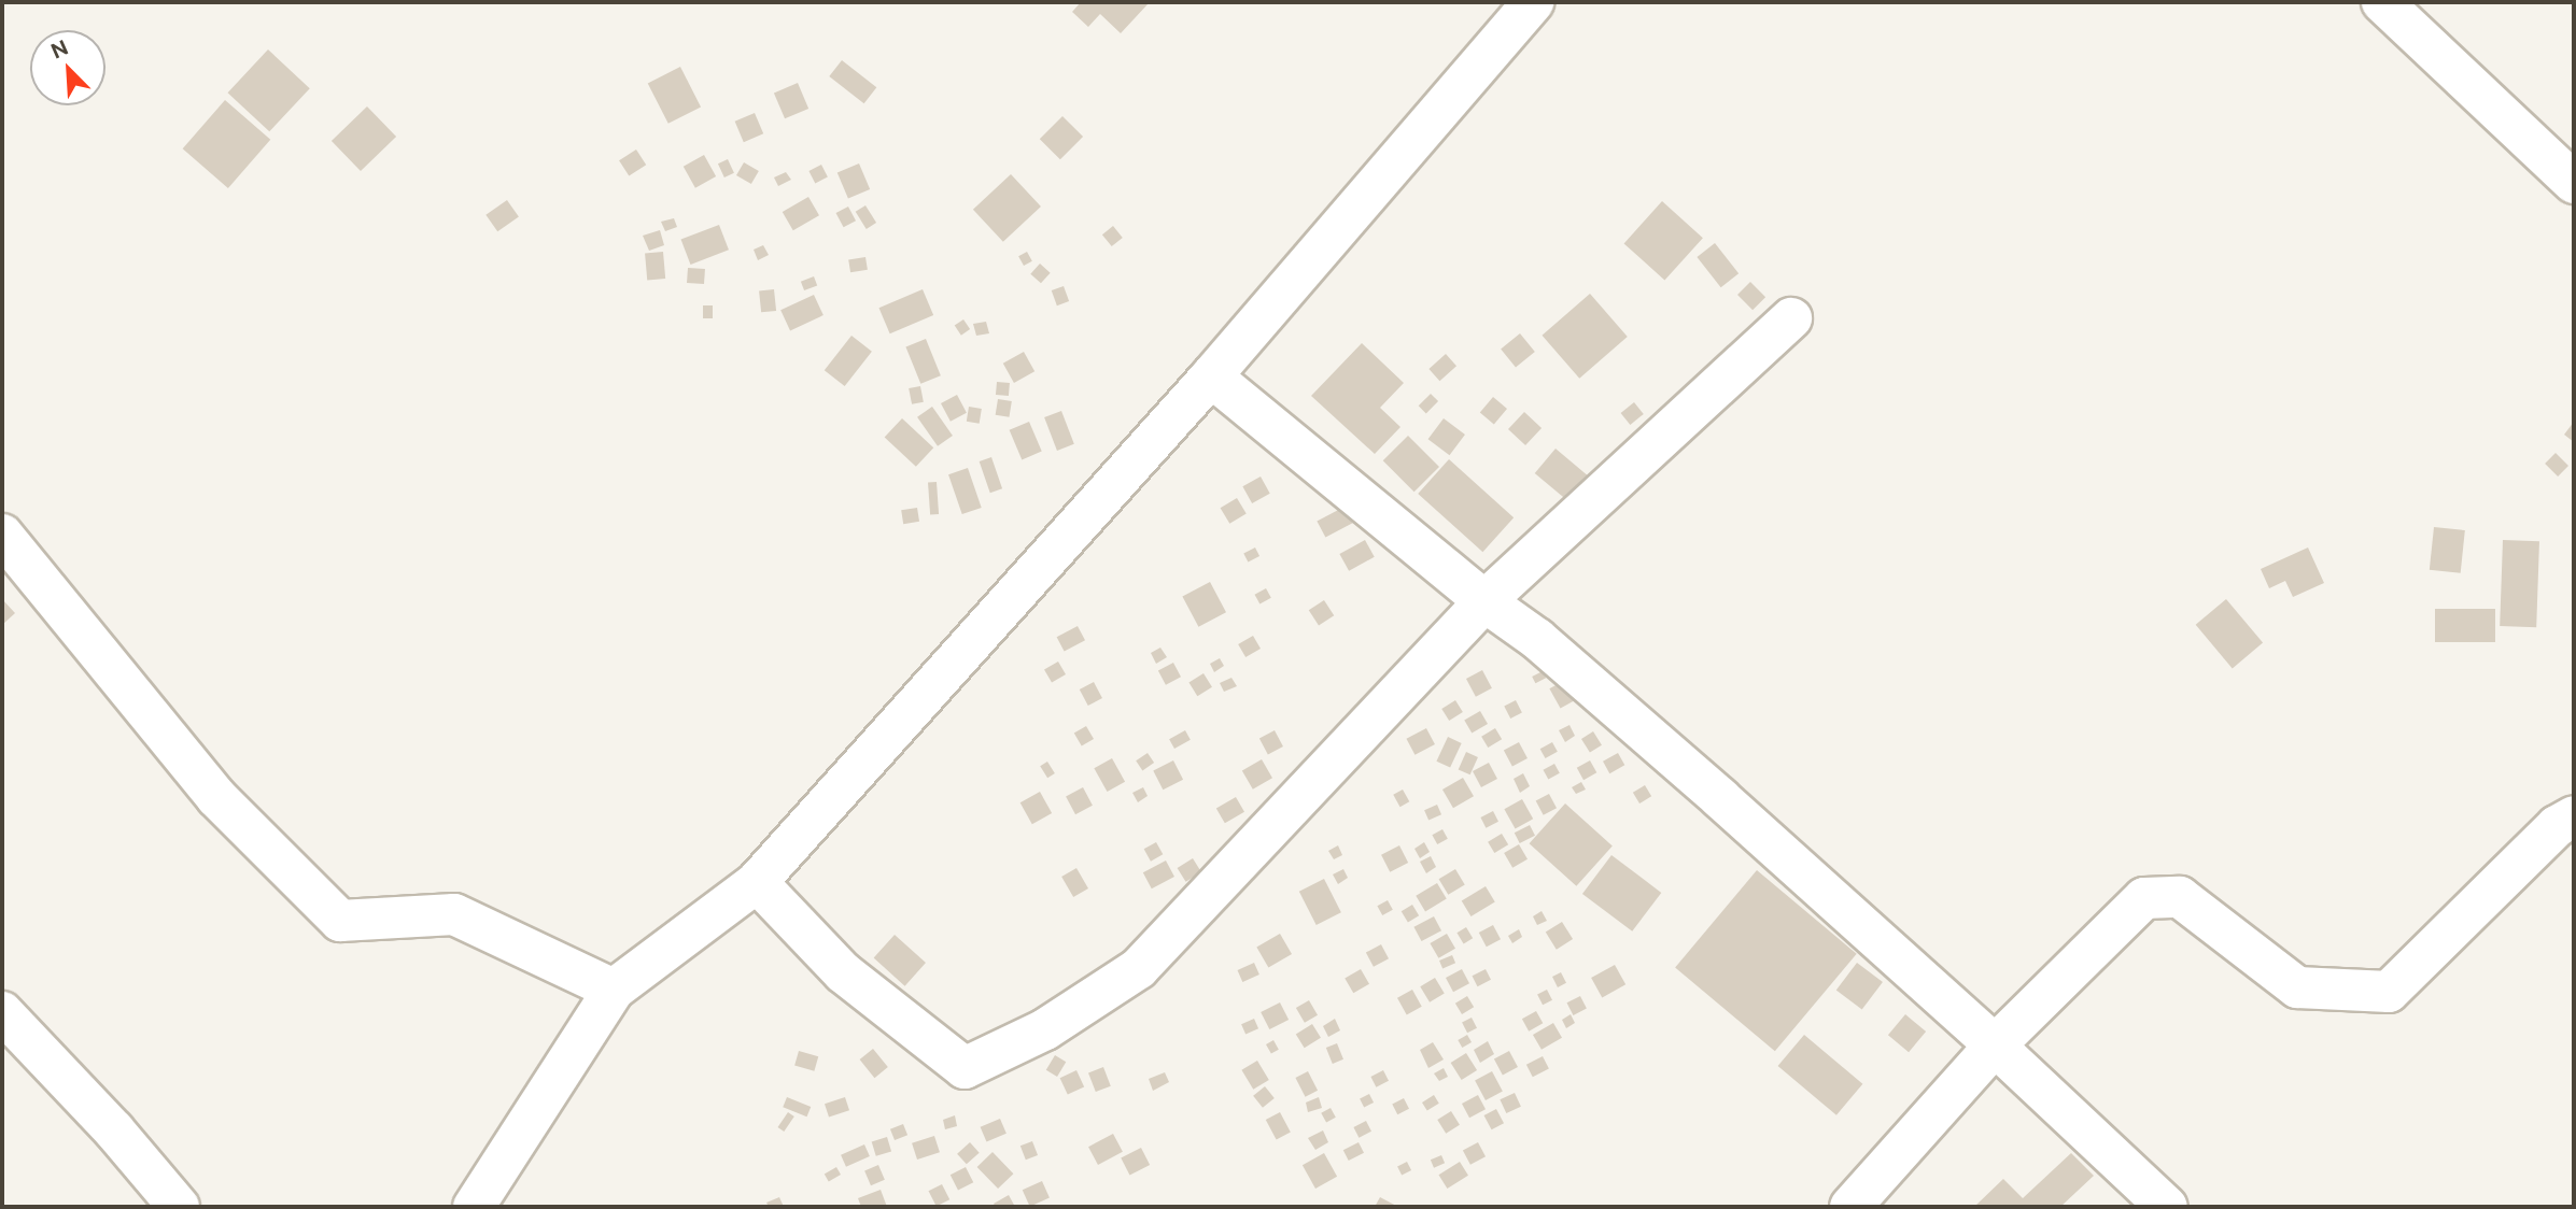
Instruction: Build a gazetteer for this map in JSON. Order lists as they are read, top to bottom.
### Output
{
  "north": "top left"
}
